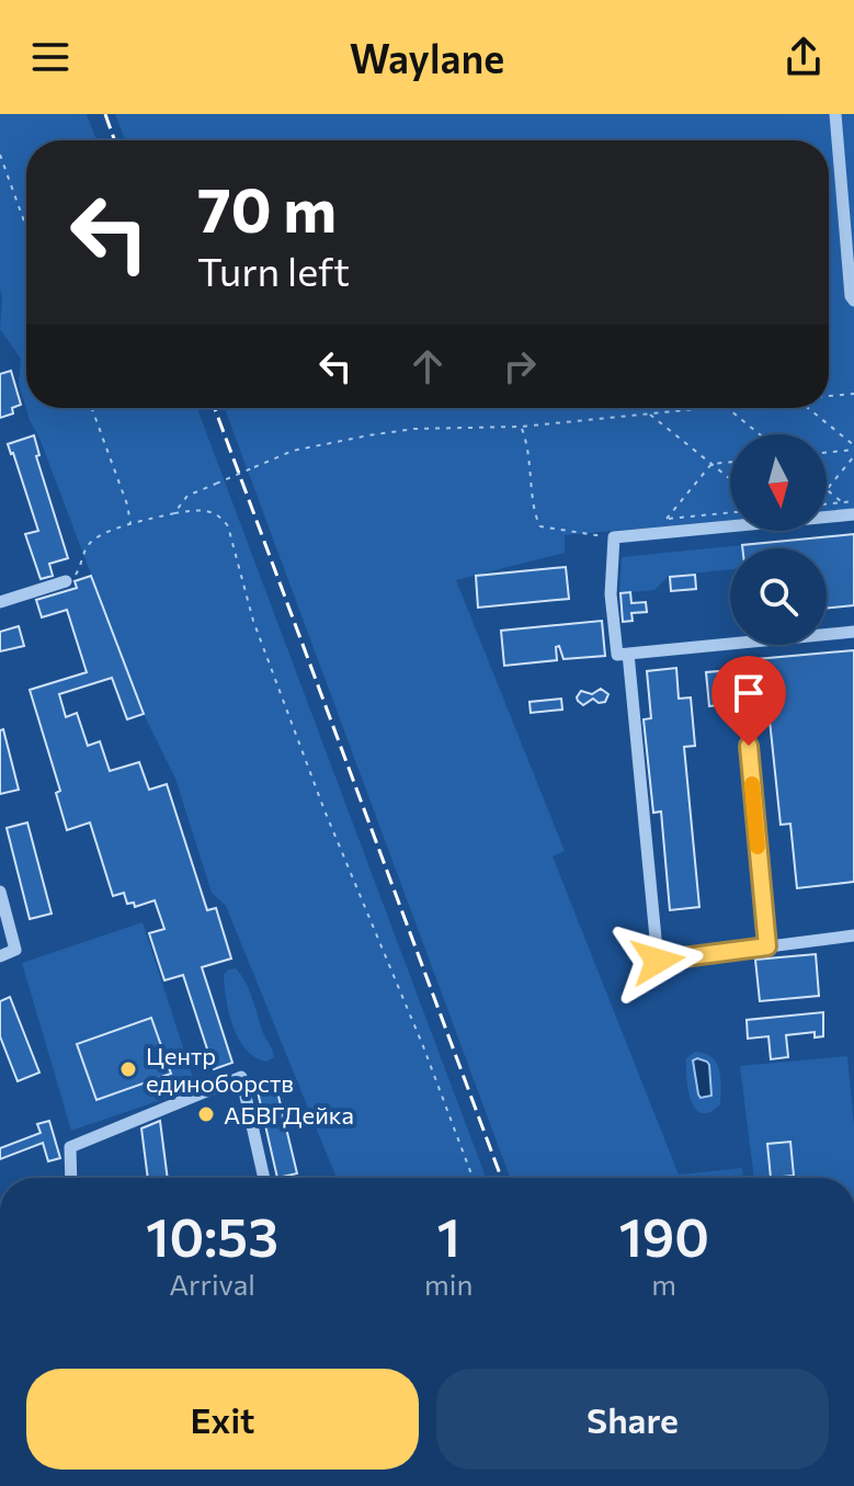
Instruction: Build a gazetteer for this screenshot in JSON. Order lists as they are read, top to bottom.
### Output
{
  "places": ["Центр единоборств", "АБВГДейка"],
  "north": "bottom",
  "page": {
    "header": "Waylane",
    "turn": ["70 m", "Turn left"],
    "eta": [
      "10:53",
      "Arrival",
      "1",
      "min",
      "190",
      "m"
    ],
    "buttons": ["Exit", "Share"]
  }
}
